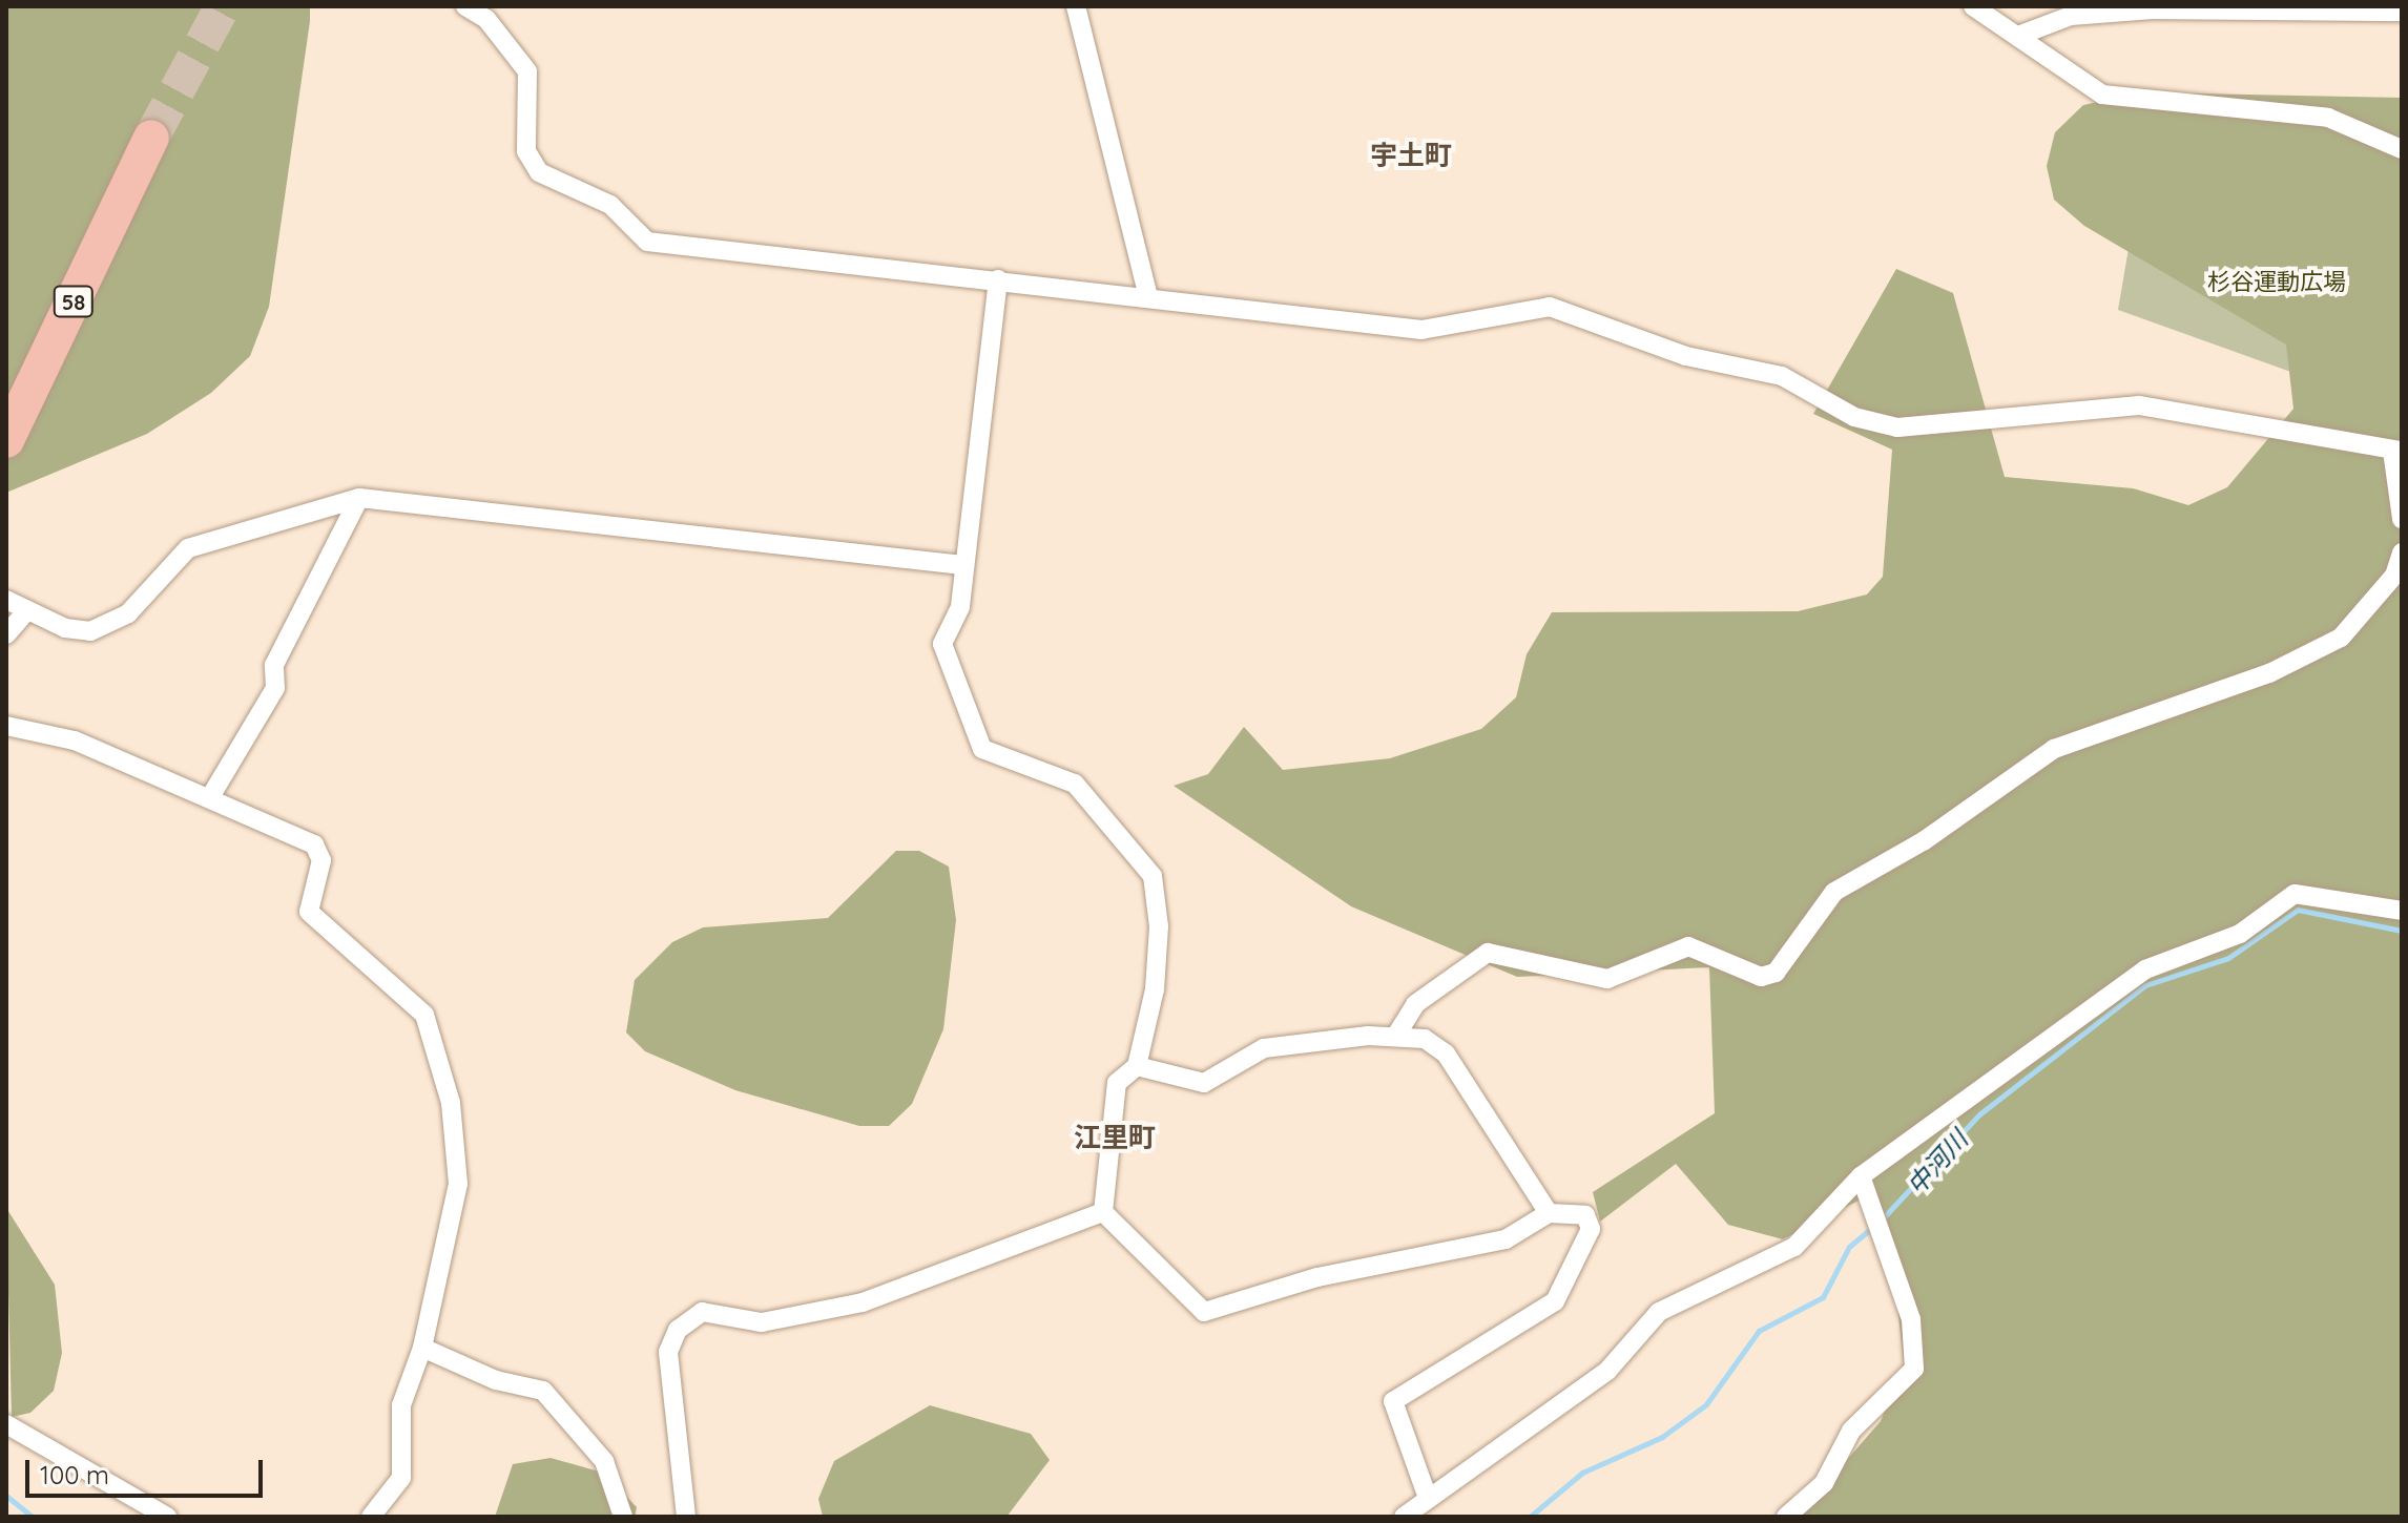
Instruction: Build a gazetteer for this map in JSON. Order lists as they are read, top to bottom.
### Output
{
  "streets": {
    "highway": ["58"]
  },
  "districts": ["宇土町", "江里町"],
  "water": ["中河川"],
  "parks": ["杉谷運動広場"],
  "scale_bar": "100 m"
}
